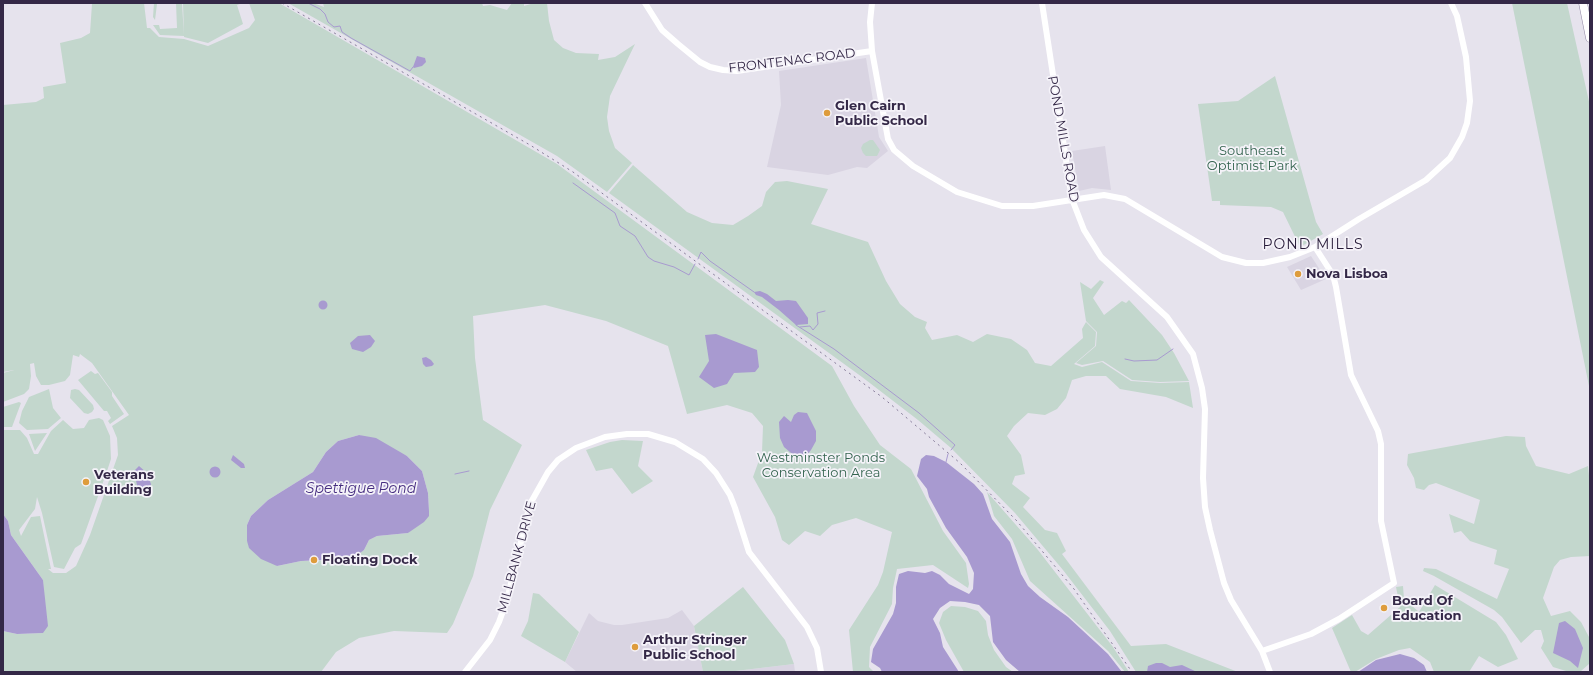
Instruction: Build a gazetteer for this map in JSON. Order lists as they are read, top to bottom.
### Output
{
  "streets": {
    "street": ["FRONTENAC ROAD", "POND MILLS ROAD", "MILLBANK DRIVE"]
  },
  "districts": ["POND MILLS"],
  "water": ["Spettigue Pond"],
  "parks": ["Southeast Optimist Park", "Westminster Ponds Conservation Area"],
  "places": [
    "Glen Cairn Public School",
    "Nova Lisboa",
    "Veterans Building",
    "Floating Dock",
    "Board Of Education",
    "Arthur Stringer Public School"
  ]
}
